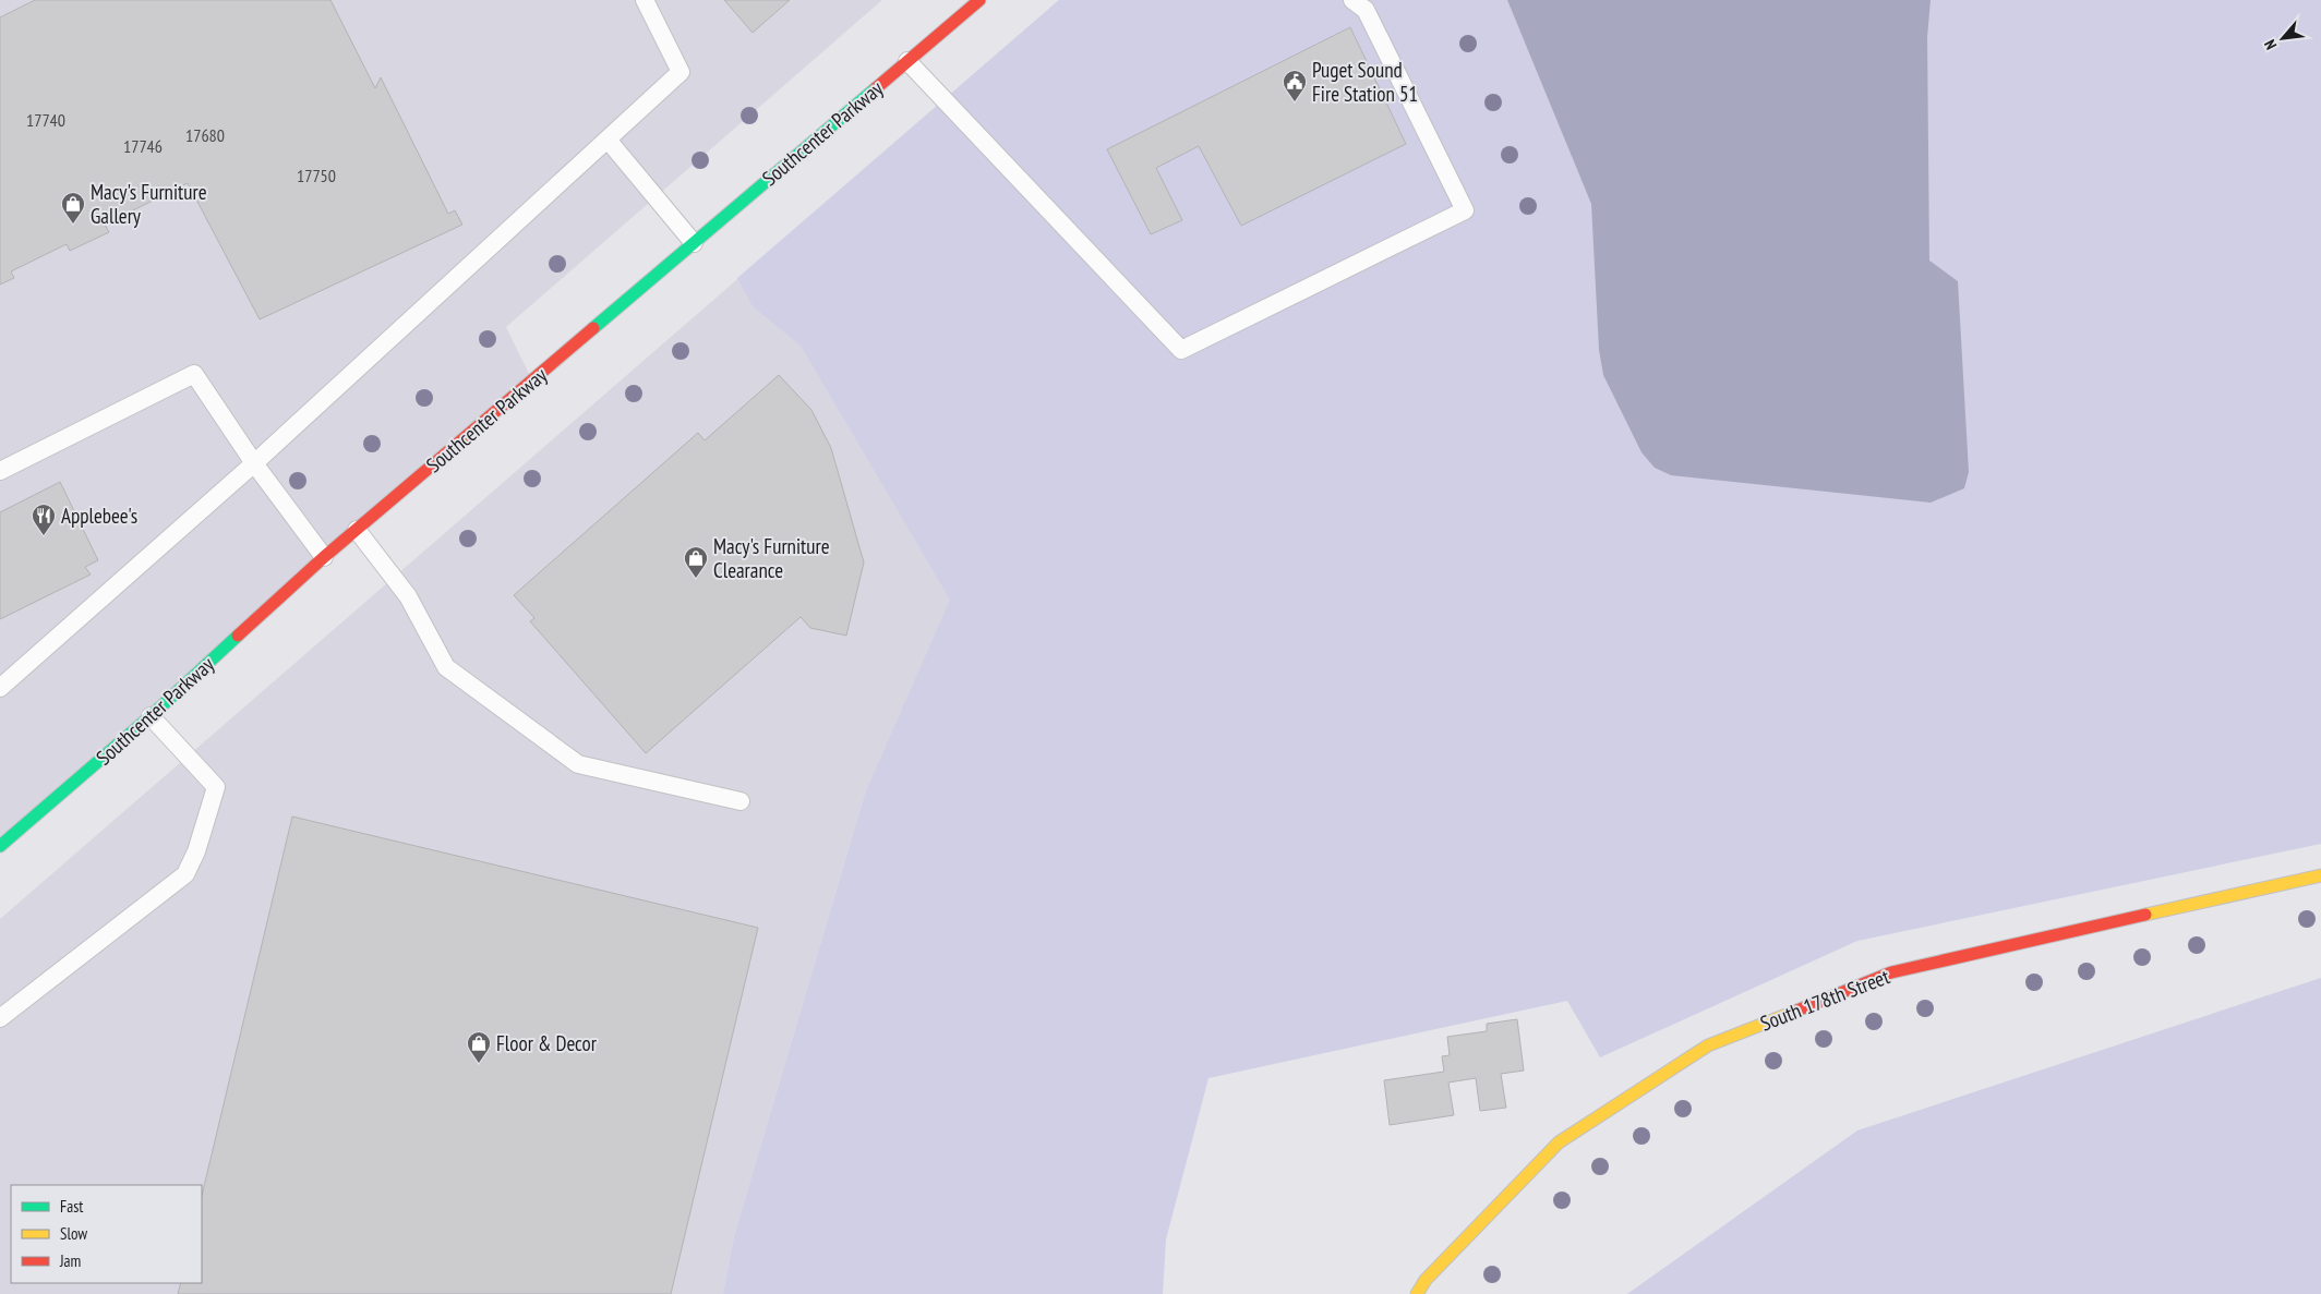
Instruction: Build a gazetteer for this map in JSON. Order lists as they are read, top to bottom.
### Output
{
  "streets": {
    "main road": ["Southcenter Parkway", "South 178th Street"]
  },
  "places": {
    "public building": ["Puget Sound Fire Station 51"],
    "shop": ["Macy's Furniture Gallery", "Macy's Furniture Clearance", "Floor & Decor"],
    "restaurant": ["Applebee's"]
  },
  "house_numbers": [
    "17740",
    "17680",
    "17746",
    "17750"
  ],
  "legend": ["Fast", "Slow", "Jam"],
  "north": "bottom left"
}
